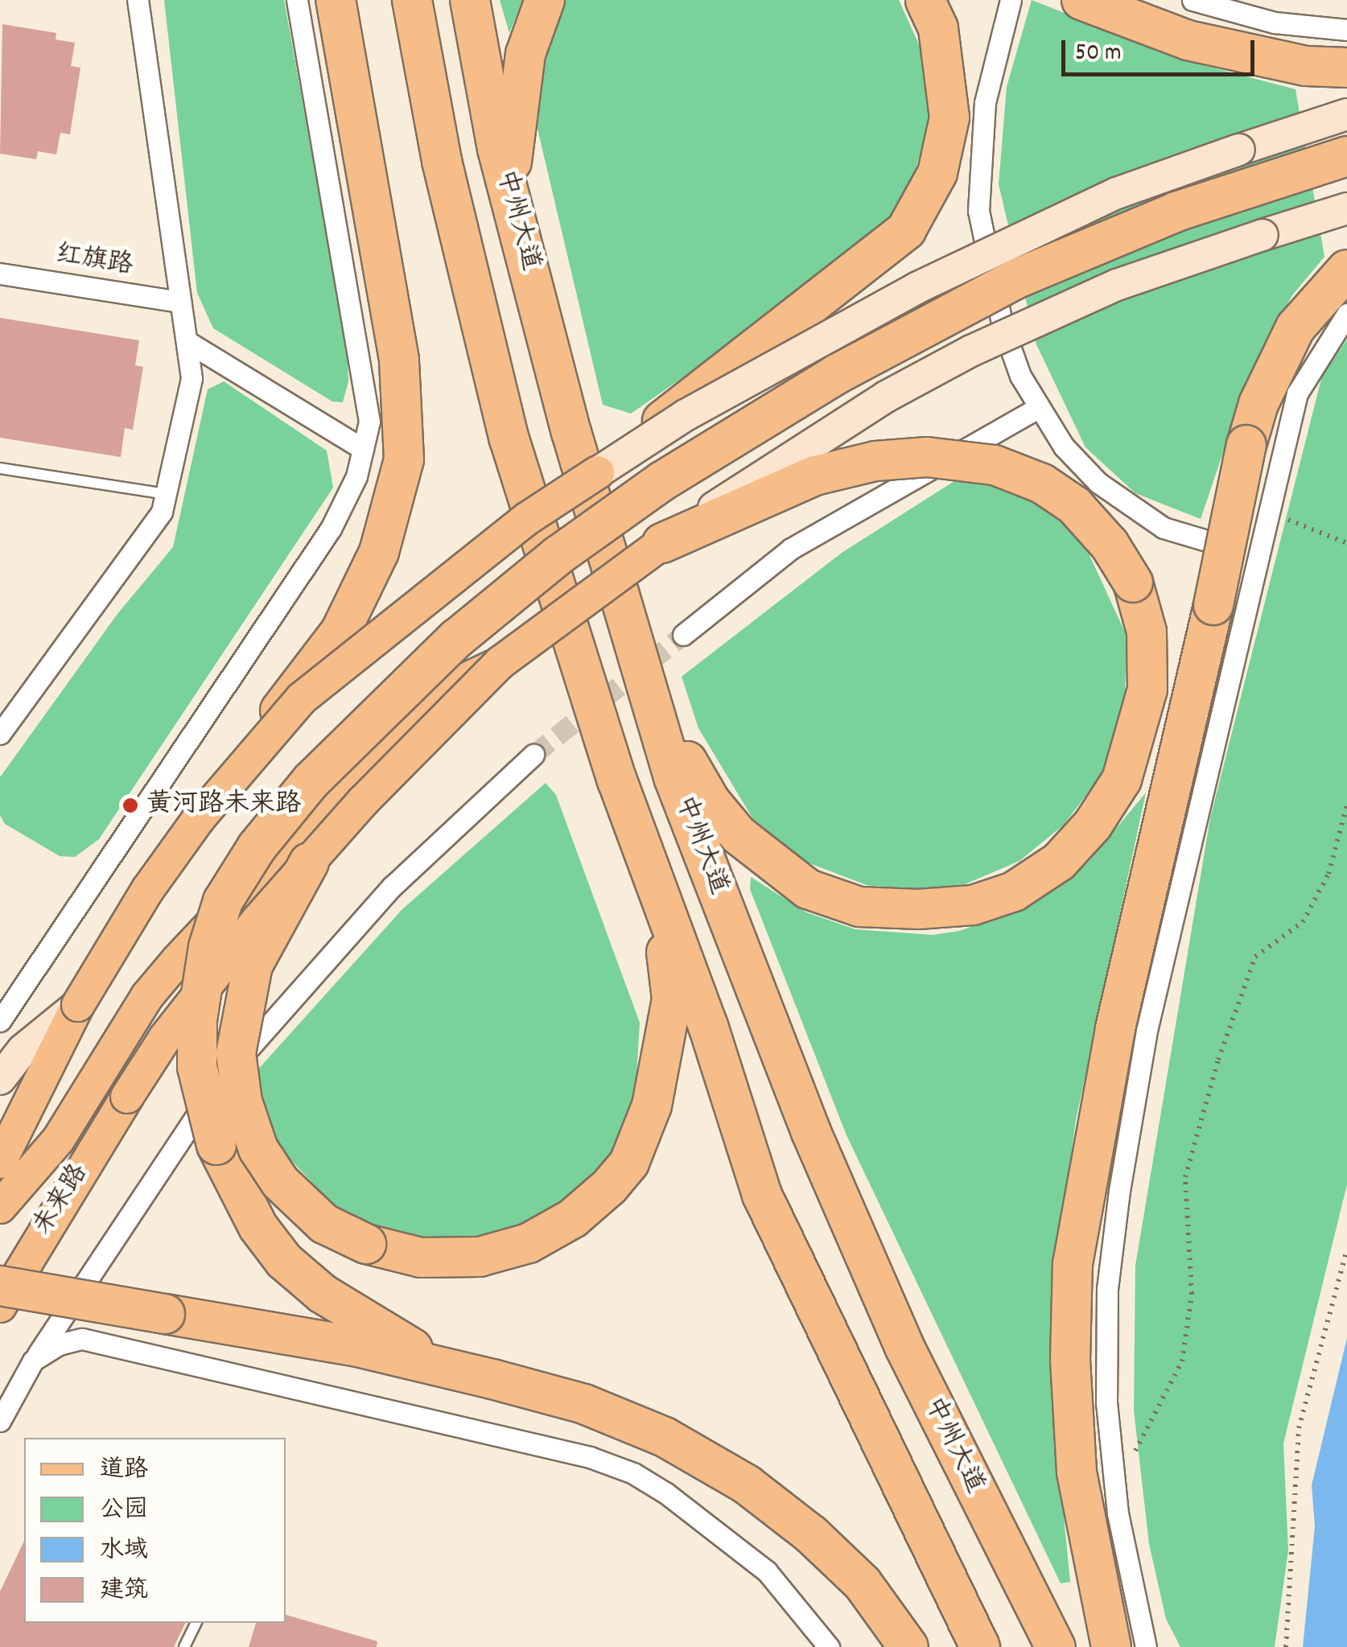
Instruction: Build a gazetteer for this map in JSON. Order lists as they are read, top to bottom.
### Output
{
  "streets": {
    "highway": ["中州大道"],
    "main road": ["未来路"],
    "street": ["红旗路"]
  },
  "places": ["黄河路未来路"],
  "legend": [
    "道路",
    "公园",
    "水域",
    "建筑"
  ],
  "scale_bar": "50 m"
}
